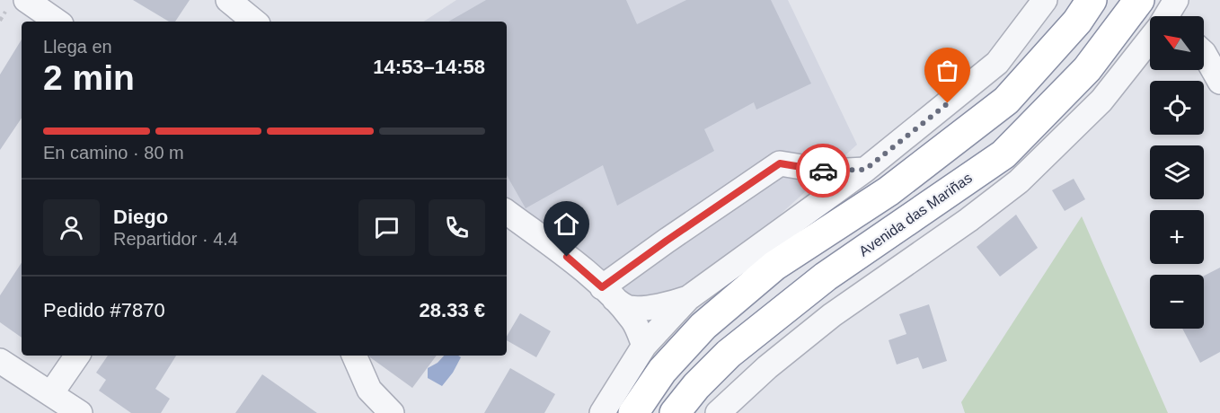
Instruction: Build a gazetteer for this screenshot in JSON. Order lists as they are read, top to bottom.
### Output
{
  "streets": {
    "highway": ["Avenida das Mariñas"]
  },
  "north": "top left",
  "page": {
    "map_buttons": ["+", "−"],
    "heading": ["2 min", "Llega en", "14:53–14:58"],
    "panel": [
      "Diego",
      "Repartidor · 4.4",
      "Pedido #7870",
      "28.33 €"
    ],
    "bar": "En camino · 80 m"
  }
}
